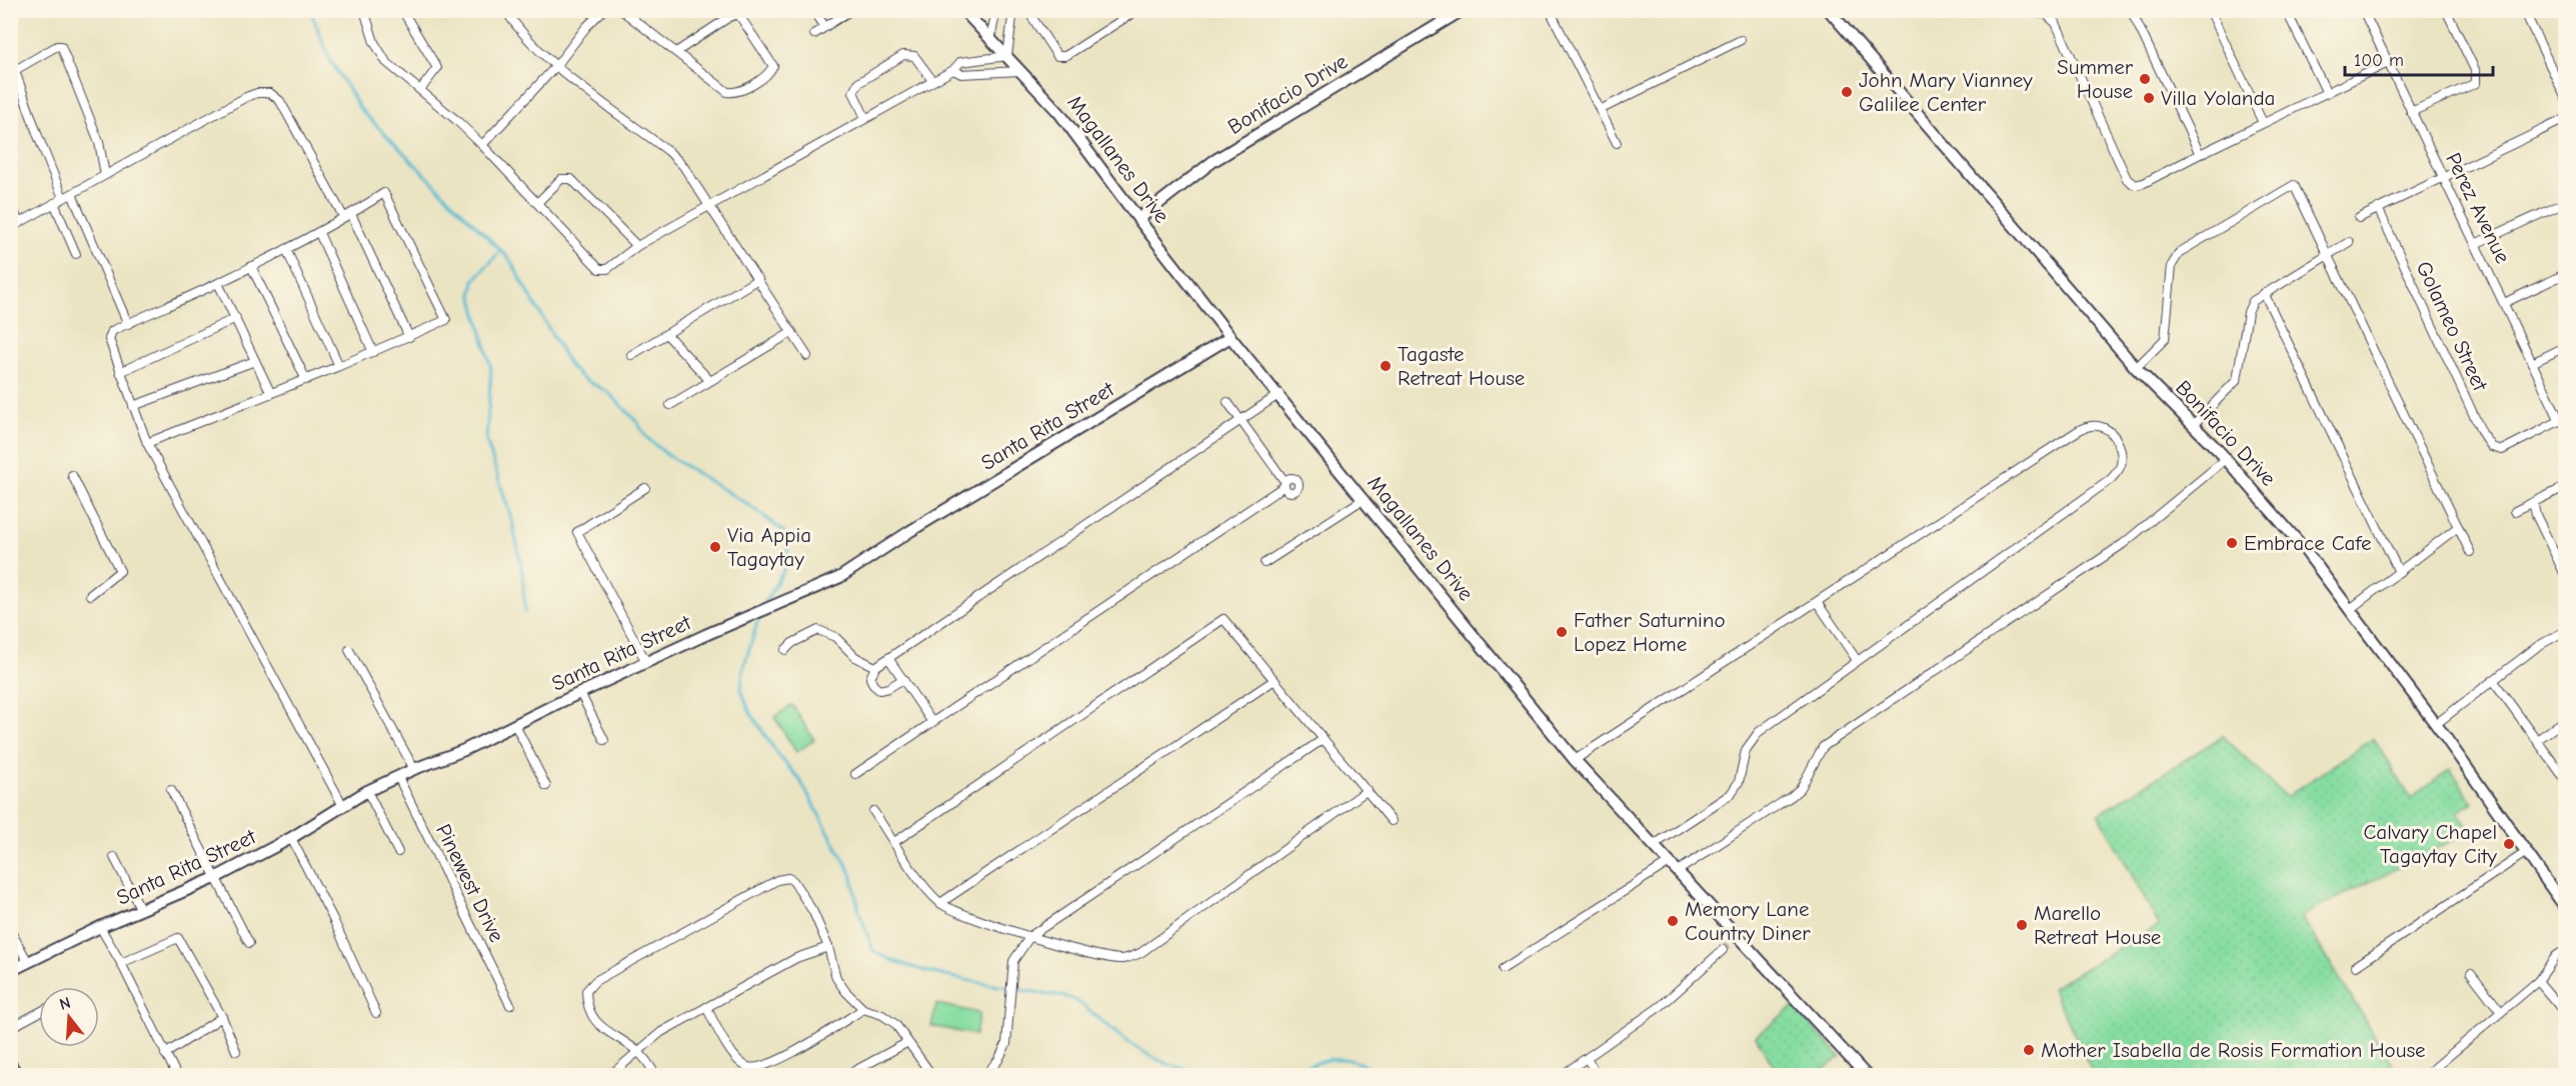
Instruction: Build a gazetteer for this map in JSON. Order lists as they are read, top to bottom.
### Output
{
  "streets": {
    "street": [
      "Bonifacio Drive",
      "Magallanes Drive",
      "Perez Avenue",
      "Golameo Street",
      "Santa Rita Street",
      "Pinewest Drive"
    ]
  },
  "crossings": [
    ["Bonifacio Drive", "Magallanes Drive"],
    ["Magallanes Drive", "Santa Rita Street"],
    ["Perez Avenue", "Golameo Street"],
    ["Santa Rita Street", "Pinewest Drive"]
  ],
  "places": [
    "Summer House",
    "John Mary Vianney Galilee Center",
    "Villa Yolanda",
    "Tagaste Retreat House",
    "Embrace Cafe",
    "Via Appia Tagaytay",
    "Father Saturnino Lopez Home",
    "Calvary Chapel Tagaytay City",
    "Memory Lane Country Diner",
    "Marello Retreat House",
    "Mother Isabella de Rosis Formation House"
  ],
  "scale_bar": "100 m",
  "north": "top"
}
